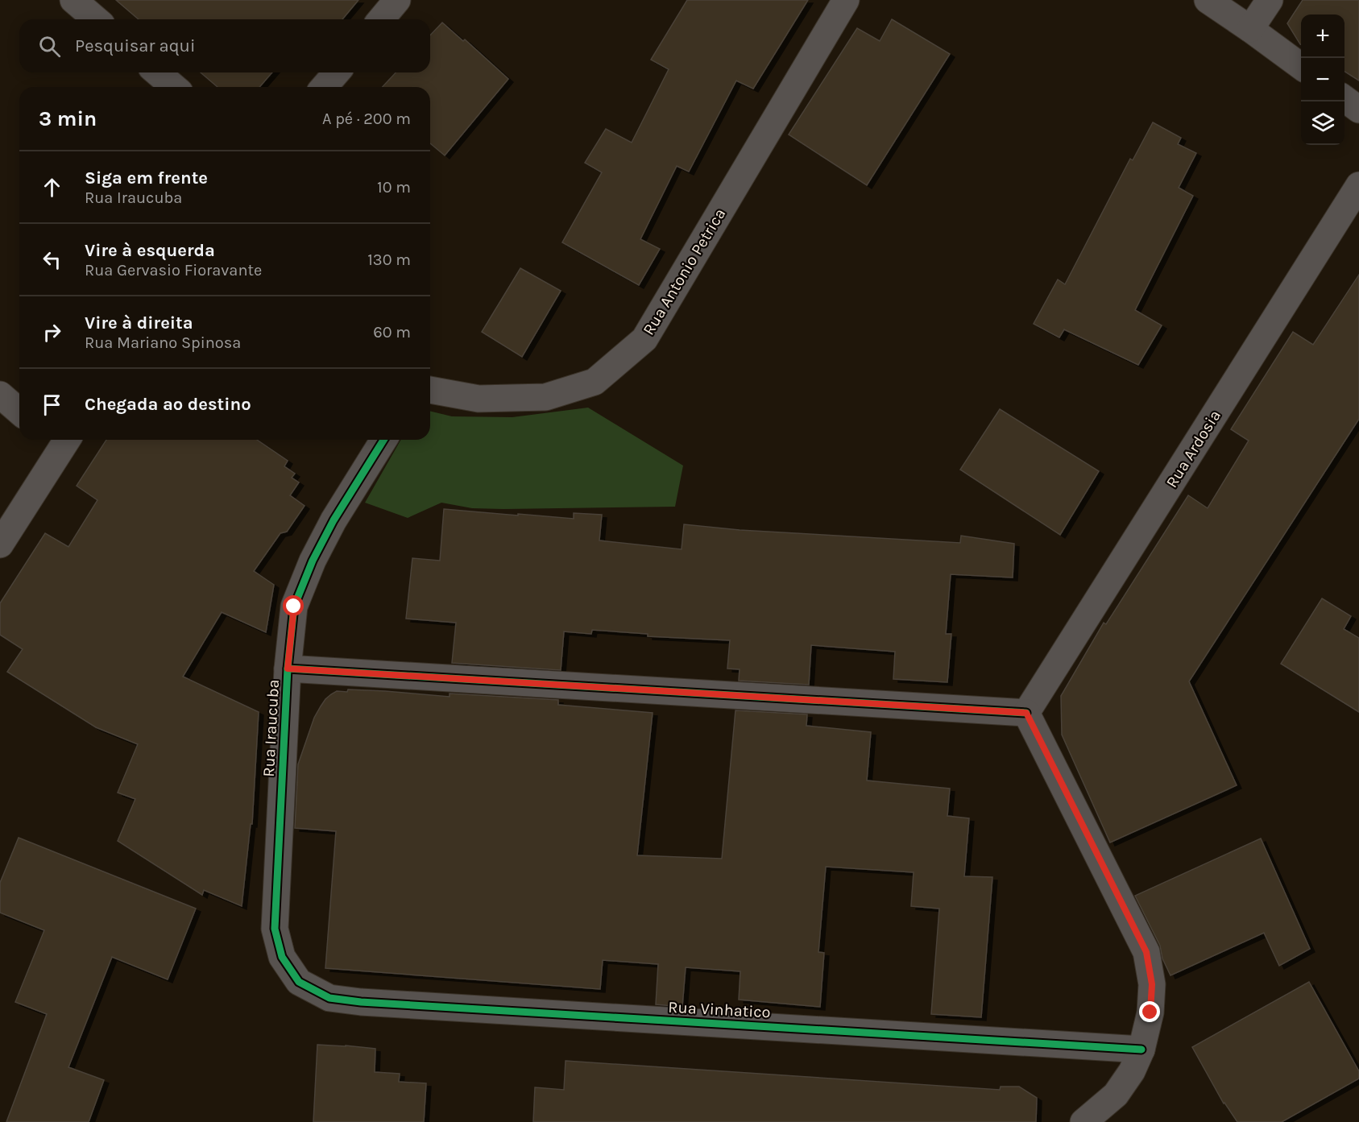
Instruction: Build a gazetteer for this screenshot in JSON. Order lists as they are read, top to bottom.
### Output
{
  "streets": {
    "street": [
      "Rua Antonio Petrica",
      "Rua Ardosia",
      "Rua Iraucuba",
      "Rua Vinhatico"
    ]
  },
  "crossings": [
    ["Rua Iraucuba", "Rua Vinhatico"]
  ],
  "page": {
    "map_buttons": ["+", "−"],
    "search": "Pesquisar aqui",
    "heading": ["3 min", "A pé · 200 m"],
    "list": [
      ["Siga em frente", "Rua Iraucuba", "10 m"],
      ["Vire à esquerda", "Rua Gervasio Fioravante", "130 m"],
      ["Vire à direita", "Rua Mariano Spinosa", "60 m"],
      "Chegada ao destino"
    ]
  }
}
